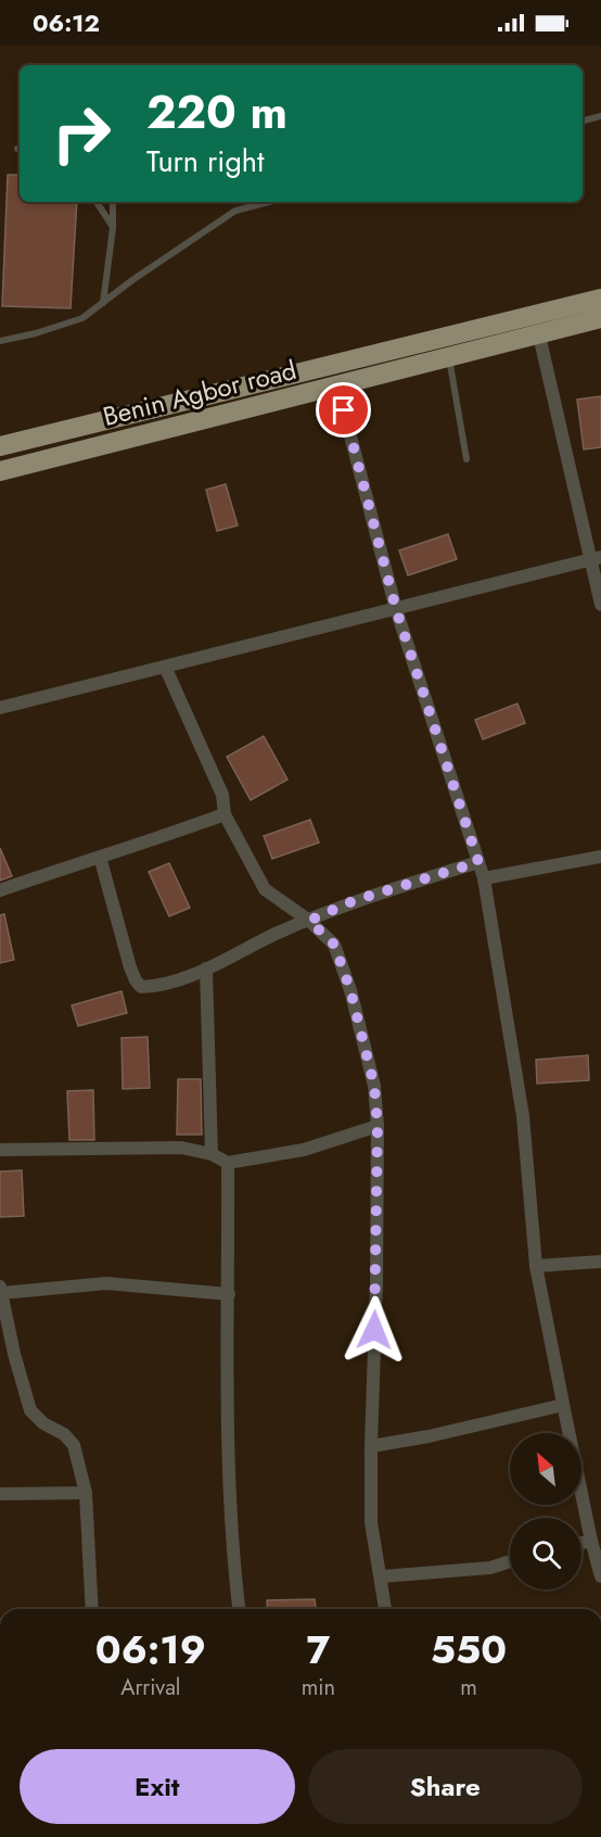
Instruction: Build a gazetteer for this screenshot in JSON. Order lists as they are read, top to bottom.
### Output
{
  "streets": {
    "highway": ["Benin Agbor road"]
  },
  "north": "top left",
  "page": {
    "status": "06:12",
    "turn": ["220 m", "Turn right"],
    "eta": [
      "06:19",
      "Arrival",
      "7",
      "min",
      "550",
      "m"
    ],
    "buttons": ["Exit", "Share"]
  }
}
